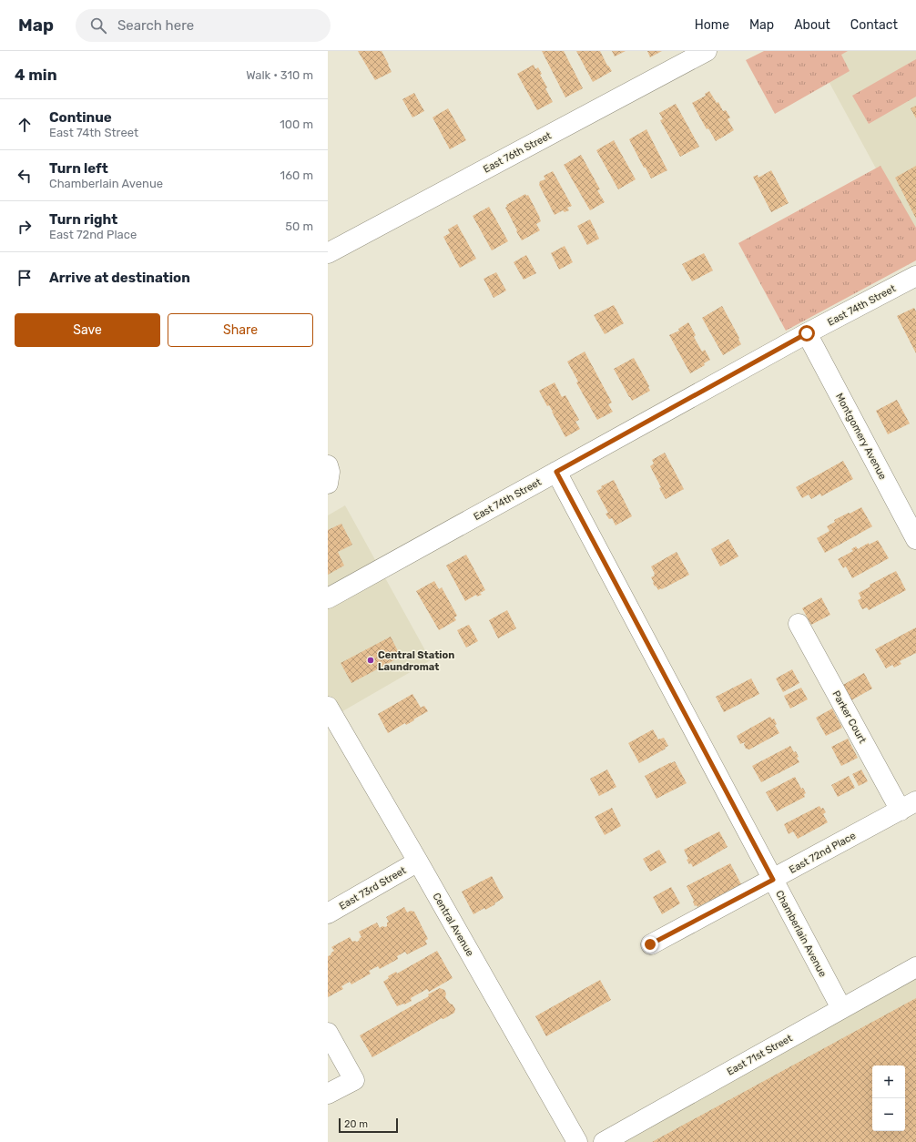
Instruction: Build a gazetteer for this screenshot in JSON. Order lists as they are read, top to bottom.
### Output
{
  "streets": {
    "street": [
      "East 76th Street",
      "East 74th Street",
      "Montgomery Avenue",
      "Parker Court",
      "East 72nd Place",
      "East 73rd Street",
      "Central Avenue",
      "Chamberlain Avenue",
      "East 71st Street"
    ]
  },
  "crossings": [
    ["East 74th Street", "Montgomery Avenue"],
    ["East 74th Street", "Chamberlain Avenue"],
    ["Parker Court", "East 72nd Place"],
    ["East 72nd Place", "Chamberlain Avenue"],
    ["East 73rd Street", "Central Avenue"],
    ["Chamberlain Avenue", "East 71st Street"]
  ],
  "places": ["Central Station Laundromat"],
  "scale_bar": "20 m",
  "page": {
    "header": "Map",
    "search": "Search here",
    "nav": [
      "Home",
      "Map",
      "About",
      "Contact"
    ],
    "heading": ["4 min", "Walk · 310 m"],
    "list": [
      ["Continue", "East 74th Street", "100 m"],
      ["Turn left", "Chamberlain Avenue", "160 m"],
      ["Turn right", "East 72nd Place", "50 m"],
      "Arrive at destination"
    ],
    "buttons": ["Save", "Share"],
    "map_buttons": ["+", "−"],
    "scale": "20 m"
  }
}
